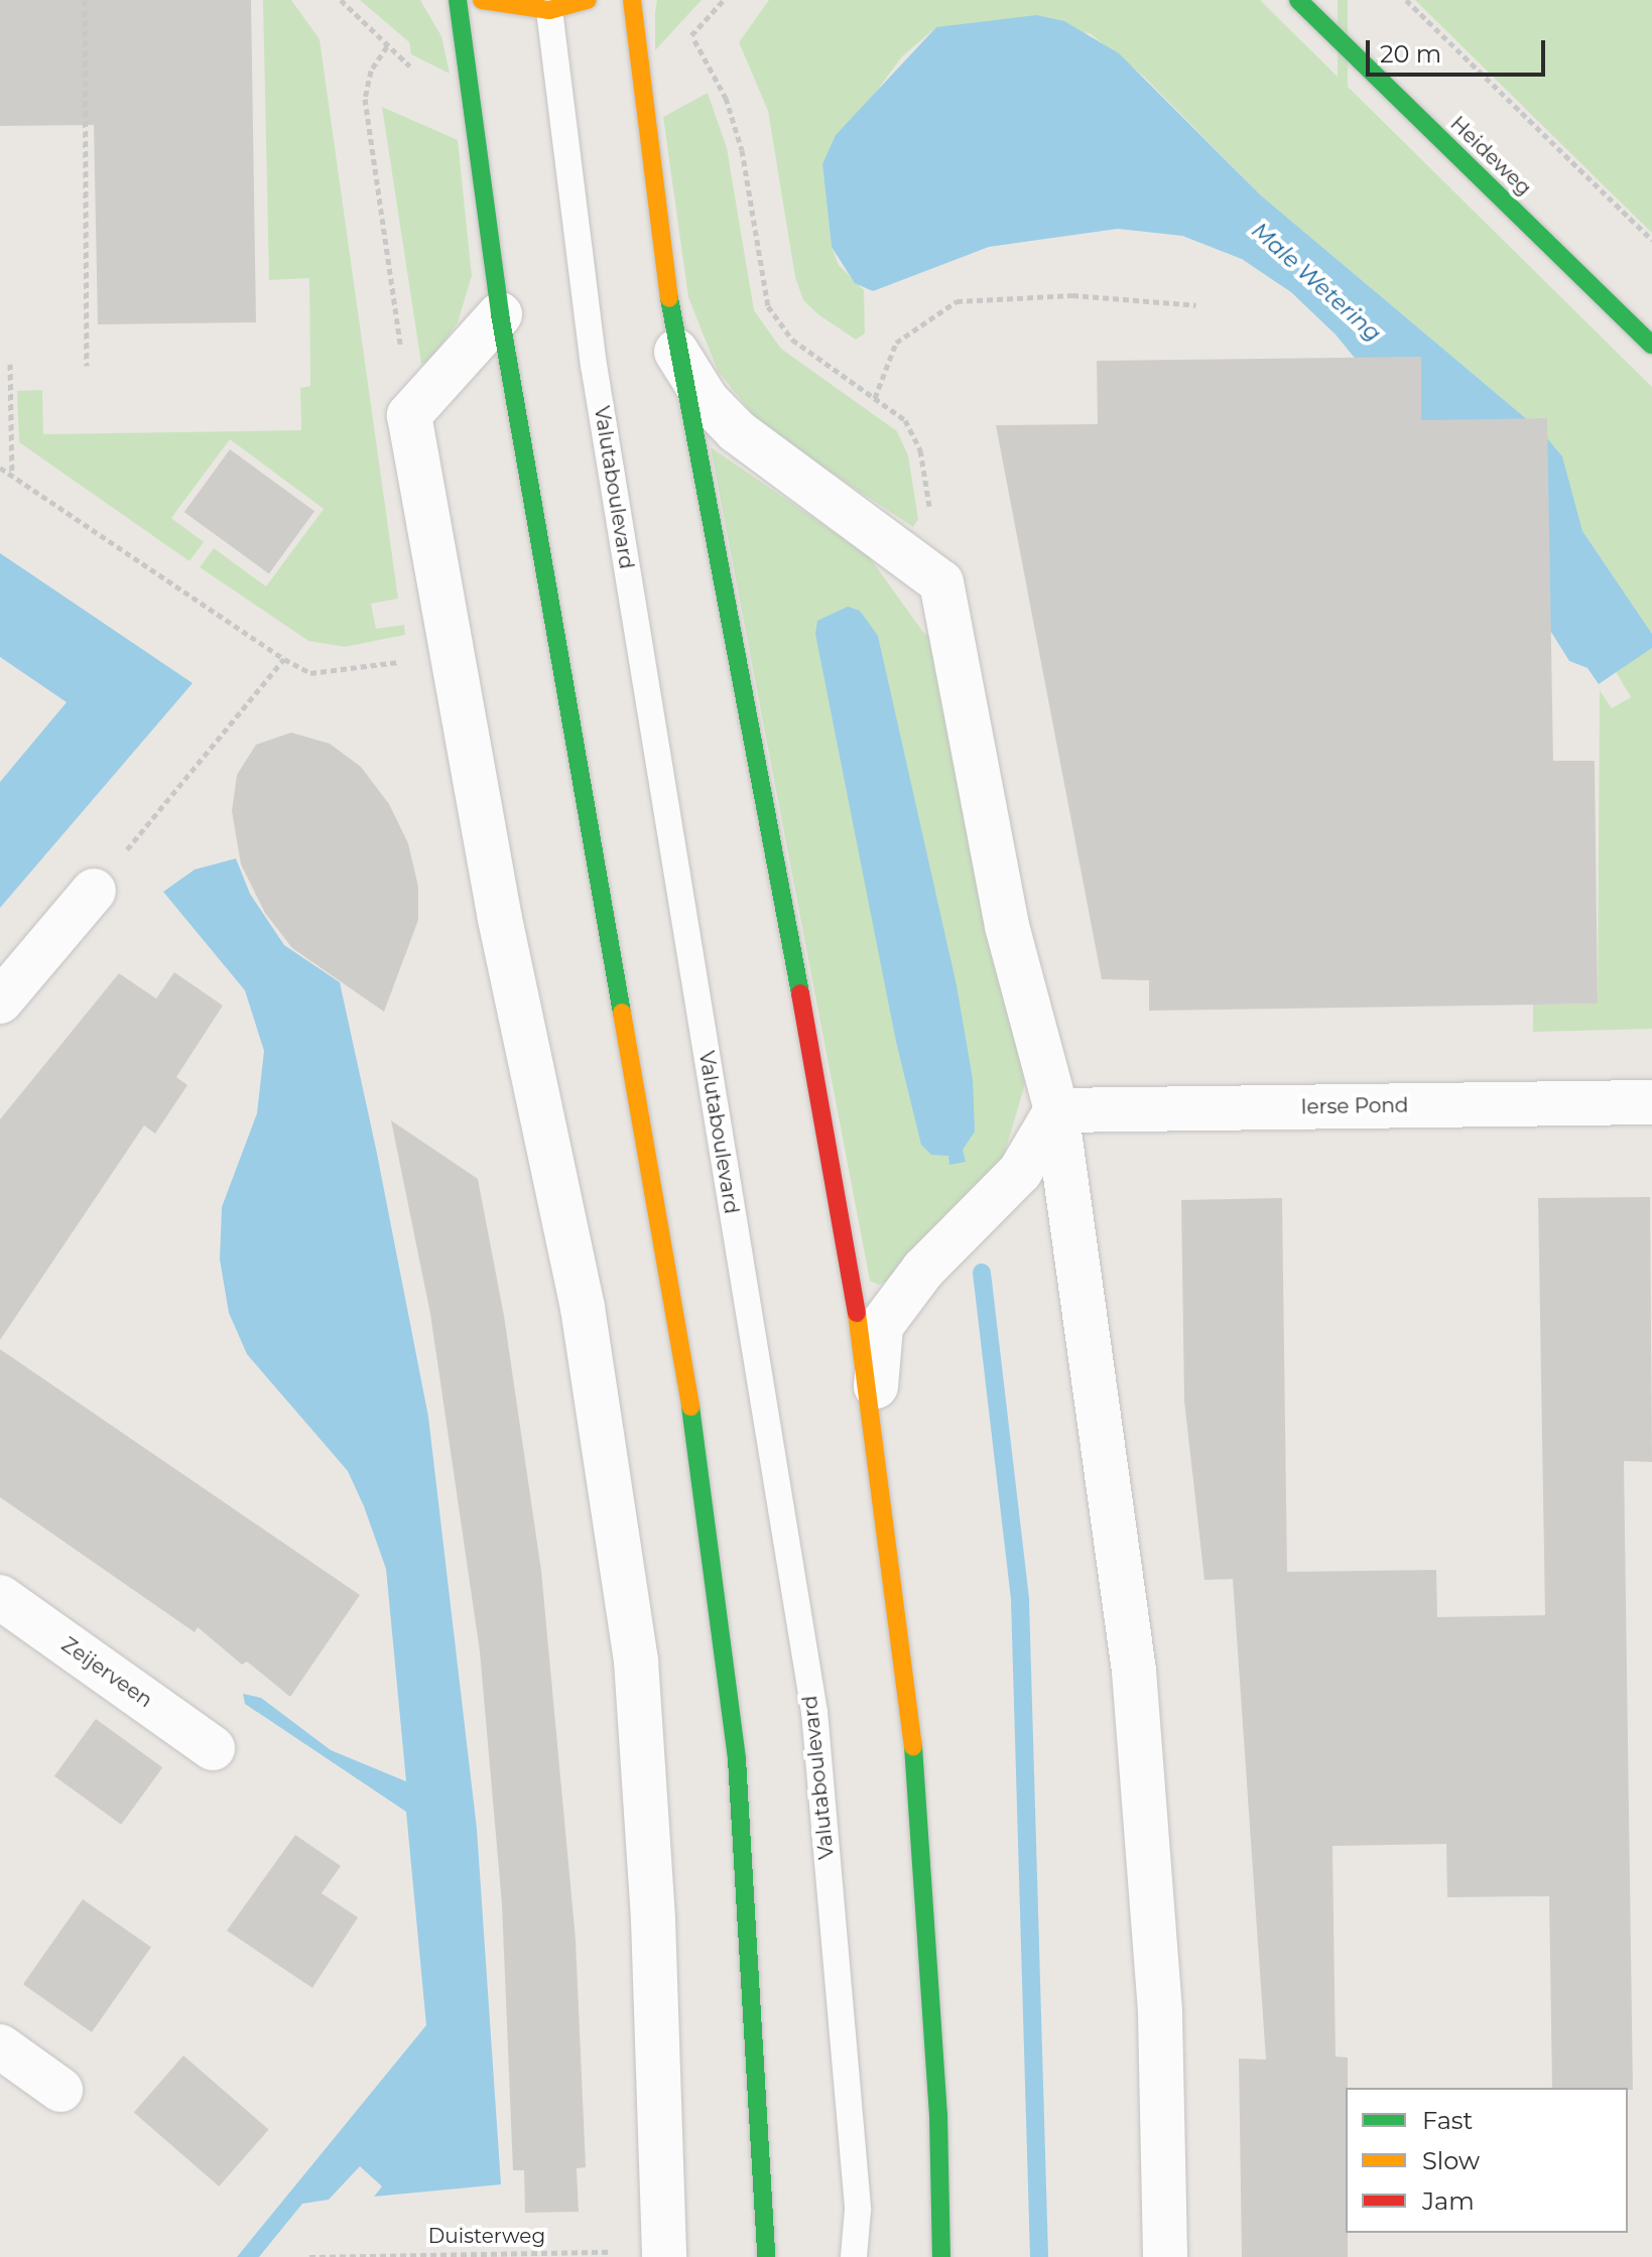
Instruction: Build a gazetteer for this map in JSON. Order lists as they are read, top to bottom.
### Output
{
  "streets": {
    "main road": ["Heideweg"],
    "street": ["Ierse Pond", "Zeijerveen"],
    "lane": ["Valutaboulevard"],
    "path": ["Duisterweg"]
  },
  "water": ["Male Wetering"],
  "legend": ["Fast", "Slow", "Jam"],
  "scale_bar": "20 m"
}
